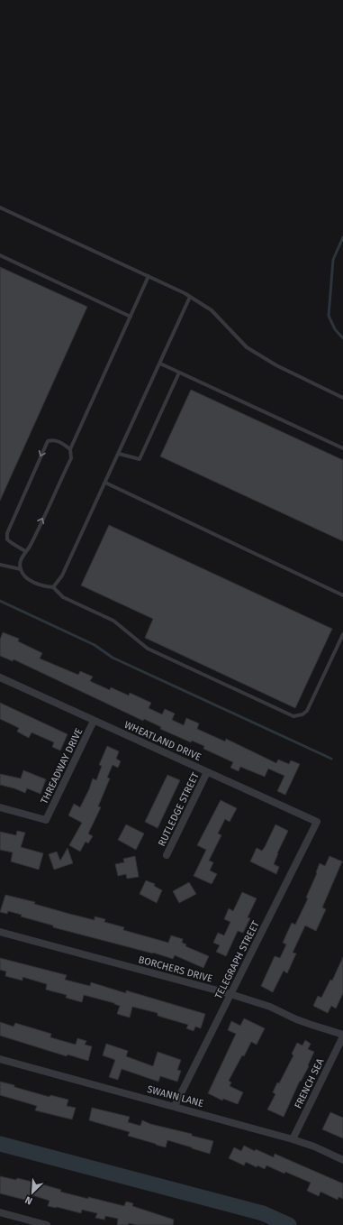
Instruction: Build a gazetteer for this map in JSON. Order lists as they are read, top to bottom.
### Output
{
  "streets": {
    "street": [
      "WHEATLAND DRIVE",
      "THREADWAY DRIVE",
      "RUTLEDGE STREET",
      "TELEGRAPH STREET",
      "BORCHERS DRIVE",
      "FRENCH SEA",
      "SWANN LANE"
    ]
  },
  "crossings": [
    ["WHEATLAND DRIVE", "THREADWAY DRIVE"],
    ["WHEATLAND DRIVE", "RUTLEDGE STREET"],
    ["WHEATLAND DRIVE", "TELEGRAPH STREET"],
    ["TELEGRAPH STREET", "BORCHERS DRIVE"],
    ["TELEGRAPH STREET", "SWANN LANE"],
    ["BORCHERS DRIVE", "FRENCH SEA"],
    ["FRENCH SEA", "SWANN LANE"]
  ],
  "north": "bottom left"
}
